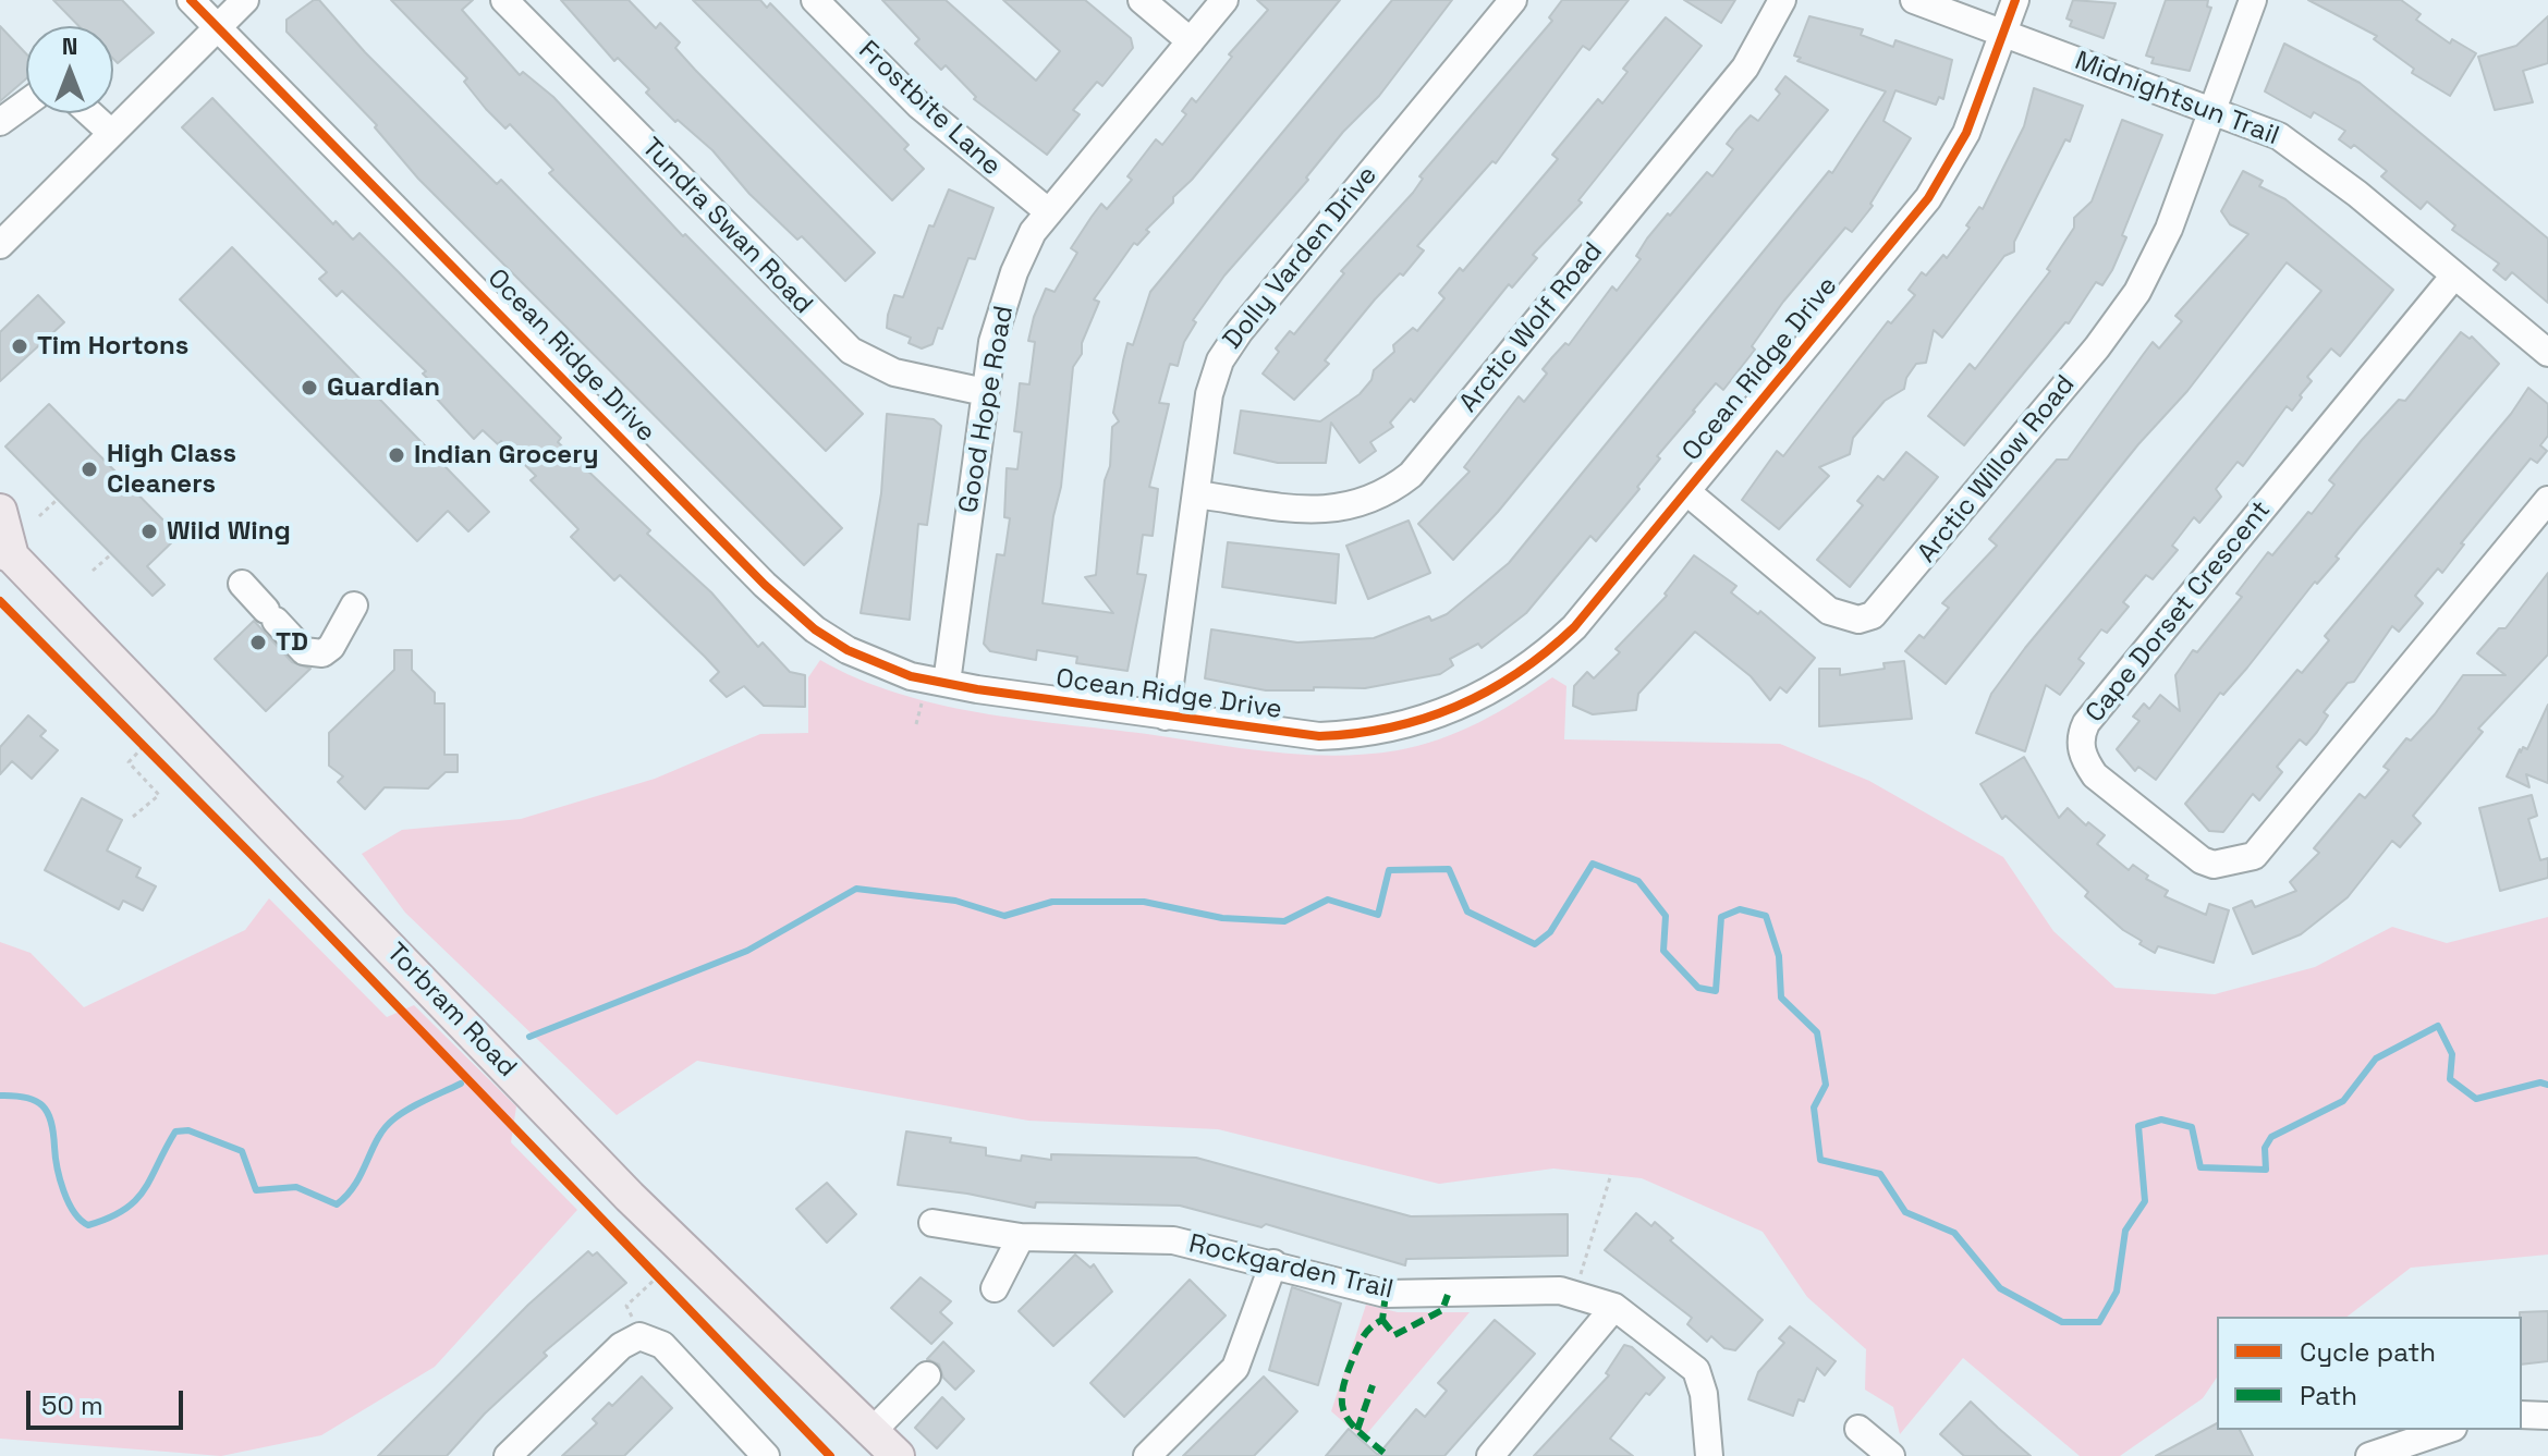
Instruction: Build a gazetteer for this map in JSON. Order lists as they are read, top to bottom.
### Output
{
  "streets": {
    "main road": ["Torbram Road"],
    "street": [
      "Midnightsun Trail",
      "Frostbite Lane",
      "Tundra Swan Road",
      "Dolly Varden Drive",
      "Arctic Wolf Road",
      "Ocean Ridge Drive",
      "Good Hope Road",
      "Arctic Willow Road",
      "Cape Dorset Crescent",
      "Rockgarden Trail"
    ]
  },
  "crossings": [
    ["Midnightsun Trail", "Ocean Ridge Drive"],
    ["Midnightsun Trail", "Arctic Willow Road"],
    ["Midnightsun Trail", "Cape Dorset Crescent"],
    ["Frostbite Lane", "Good Hope Road"],
    ["Tundra Swan Road", "Good Hope Road"],
    ["Dolly Varden Drive", "Arctic Wolf Road"],
    ["Dolly Varden Drive", "Ocean Ridge Drive"],
    ["Ocean Ridge Drive", "Good Hope Road"],
    ["Ocean Ridge Drive", "Arctic Willow Road"]
  ],
  "places": [
    "Tim Hortons",
    "Guardian",
    "Indian Grocery",
    "High Class Cleaners",
    "Wild Wing",
    "TD"
  ],
  "legend": ["Cycle path", "Path"],
  "scale_bar": "50 m",
  "north": "top"
}
